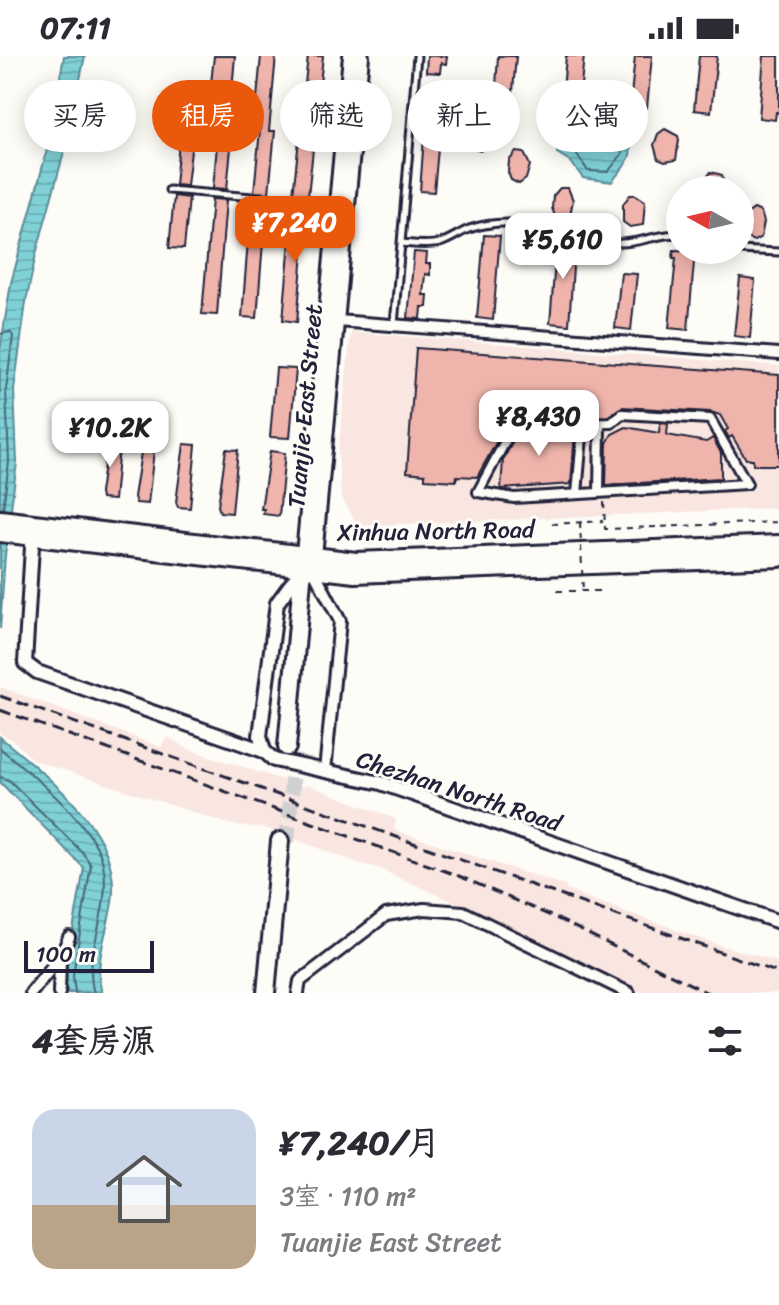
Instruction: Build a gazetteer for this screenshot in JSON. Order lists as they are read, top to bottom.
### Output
{
  "streets": {
    "main road": ["Tuanjie East Street", "Xinhua North Road"],
    "street": ["Chezhan North Road"]
  },
  "crossings": [
    ["Tuanjie East Street", "Xinhua North Road"],
    ["Xinhua North Road", "Chezhan North Road"]
  ],
  "scale_bar": "100 m",
  "north": "left",
  "page": {
    "status": "07:11",
    "chip": [
      "买房",
      "租房",
      "筛选",
      "新上",
      "公寓"
    ],
    "price": [
      "¥7,240",
      "¥5,610",
      "¥8,430",
      "¥10.2K"
    ],
    "scale": "100 m",
    "heading": "4套房源",
    "list": [
      {
        "name": "¥7,240/月",
        "note": "3室 · 110 m² · Tuanjie East Street"
      }
    ]
  }
}
